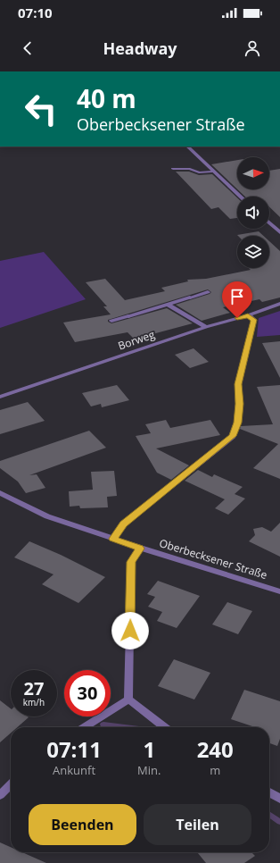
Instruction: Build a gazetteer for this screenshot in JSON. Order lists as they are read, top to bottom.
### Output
{
  "streets": {
    "street": ["Borweg", "Oberbecksener Straße"]
  },
  "north": "right",
  "page": {
    "status": "07:10",
    "header": "Headway",
    "turn": ["40 m", "Oberbecksener Straße"],
    "speed": "27 km/h",
    "limit": "30",
    "eta": [
      "07:11",
      "Ankunft",
      "1",
      "Min.",
      "240",
      "m"
    ],
    "buttons": ["Beenden", "Teilen"]
  }
}
